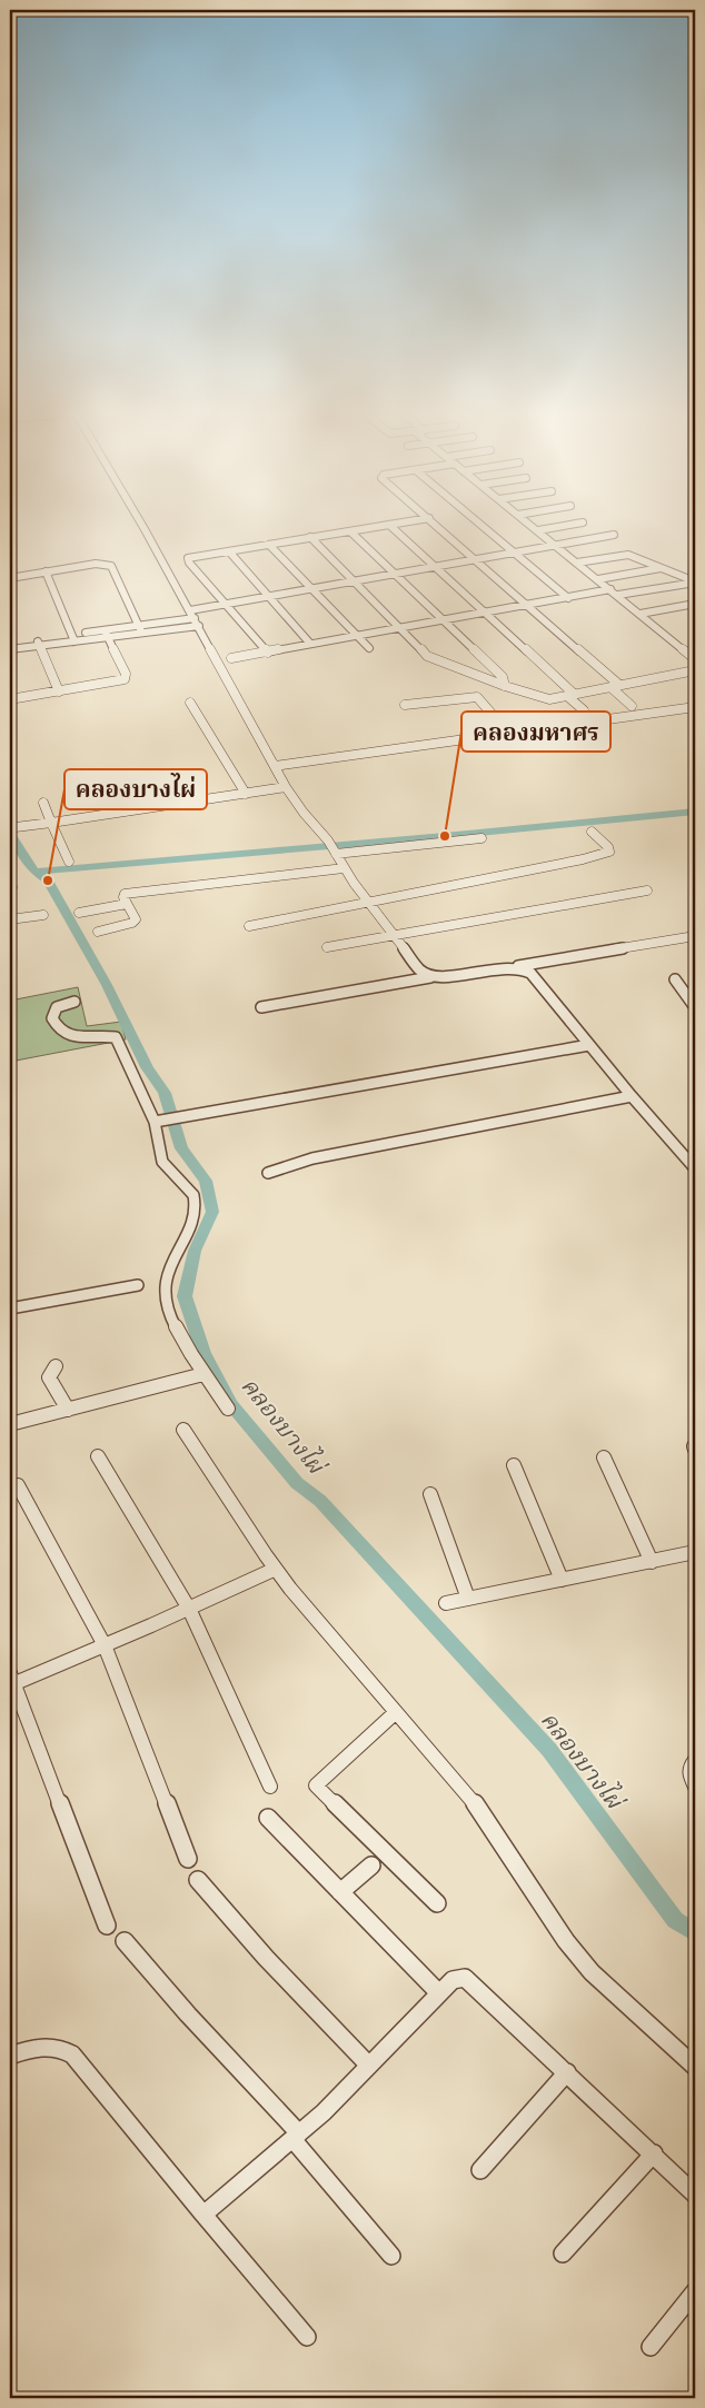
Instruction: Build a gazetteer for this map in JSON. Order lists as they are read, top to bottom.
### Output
{
  "water": ["คลองบางไผ่"],
  "places": ["คลองมหาศร", "คลองบางไผ่"]
}
